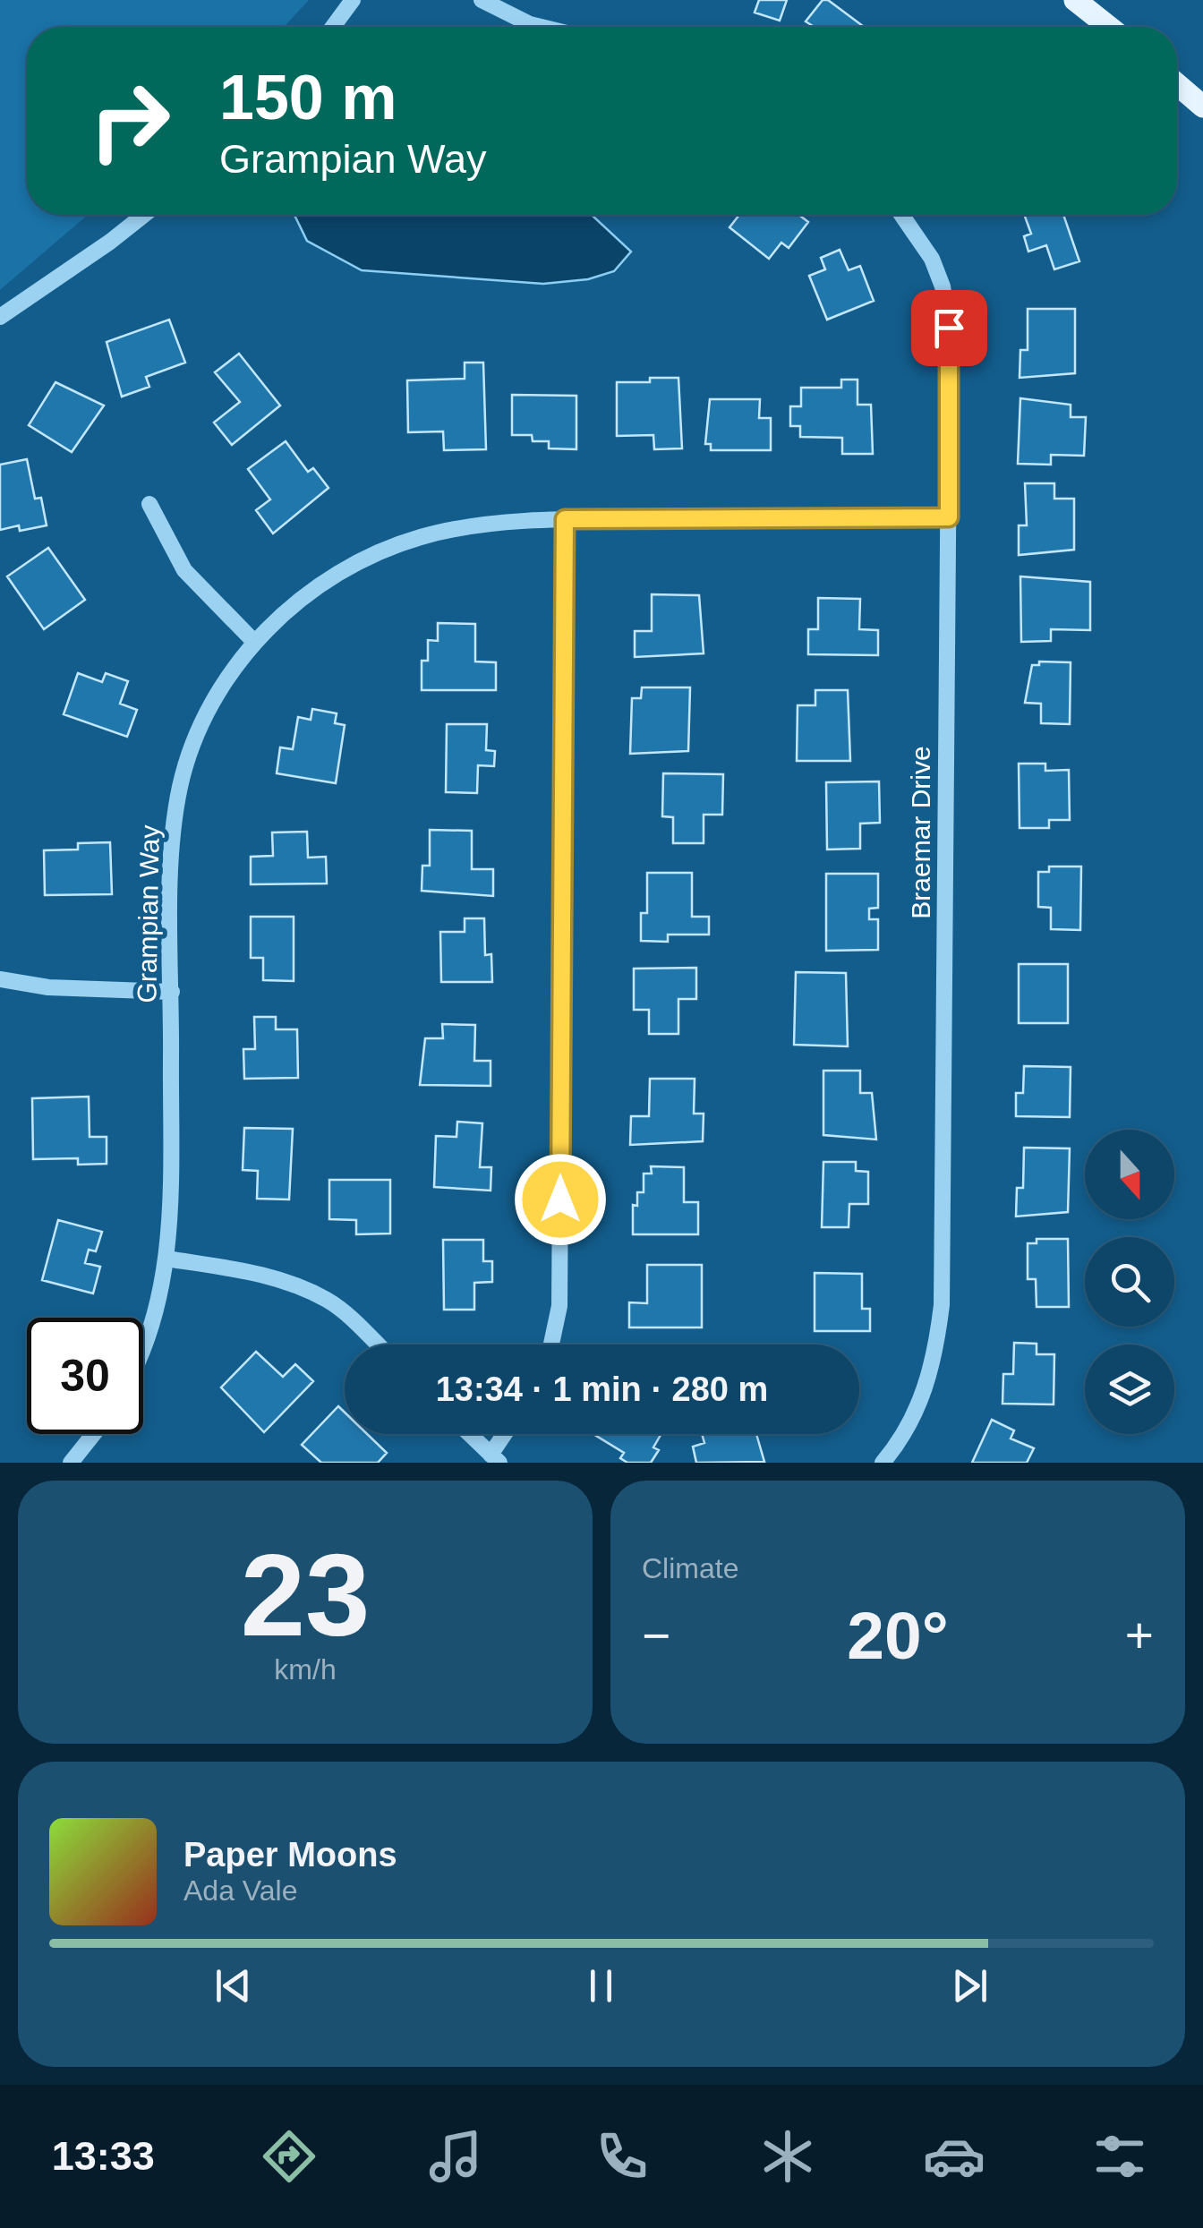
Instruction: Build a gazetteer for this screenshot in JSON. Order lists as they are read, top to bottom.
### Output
{
  "streets": {
    "street": ["Braemar Drive", "Grampian Way"]
  },
  "crossings": [
    ["Braemar Drive", "Grampian Way"]
  ],
  "north": "bottom",
  "page": {
    "turn": ["150 m", "Grampian Way"],
    "limit": "30",
    "trip": "13:34 · 1 min · 280 m",
    "tile": [
      ["23", "km/h"],
      "Climate"
    ],
    "heat": ["−", "20°", "+"],
    "song": ["Paper Moons", "Ada Vale"],
    "tabs": "13:33"
  }
}
